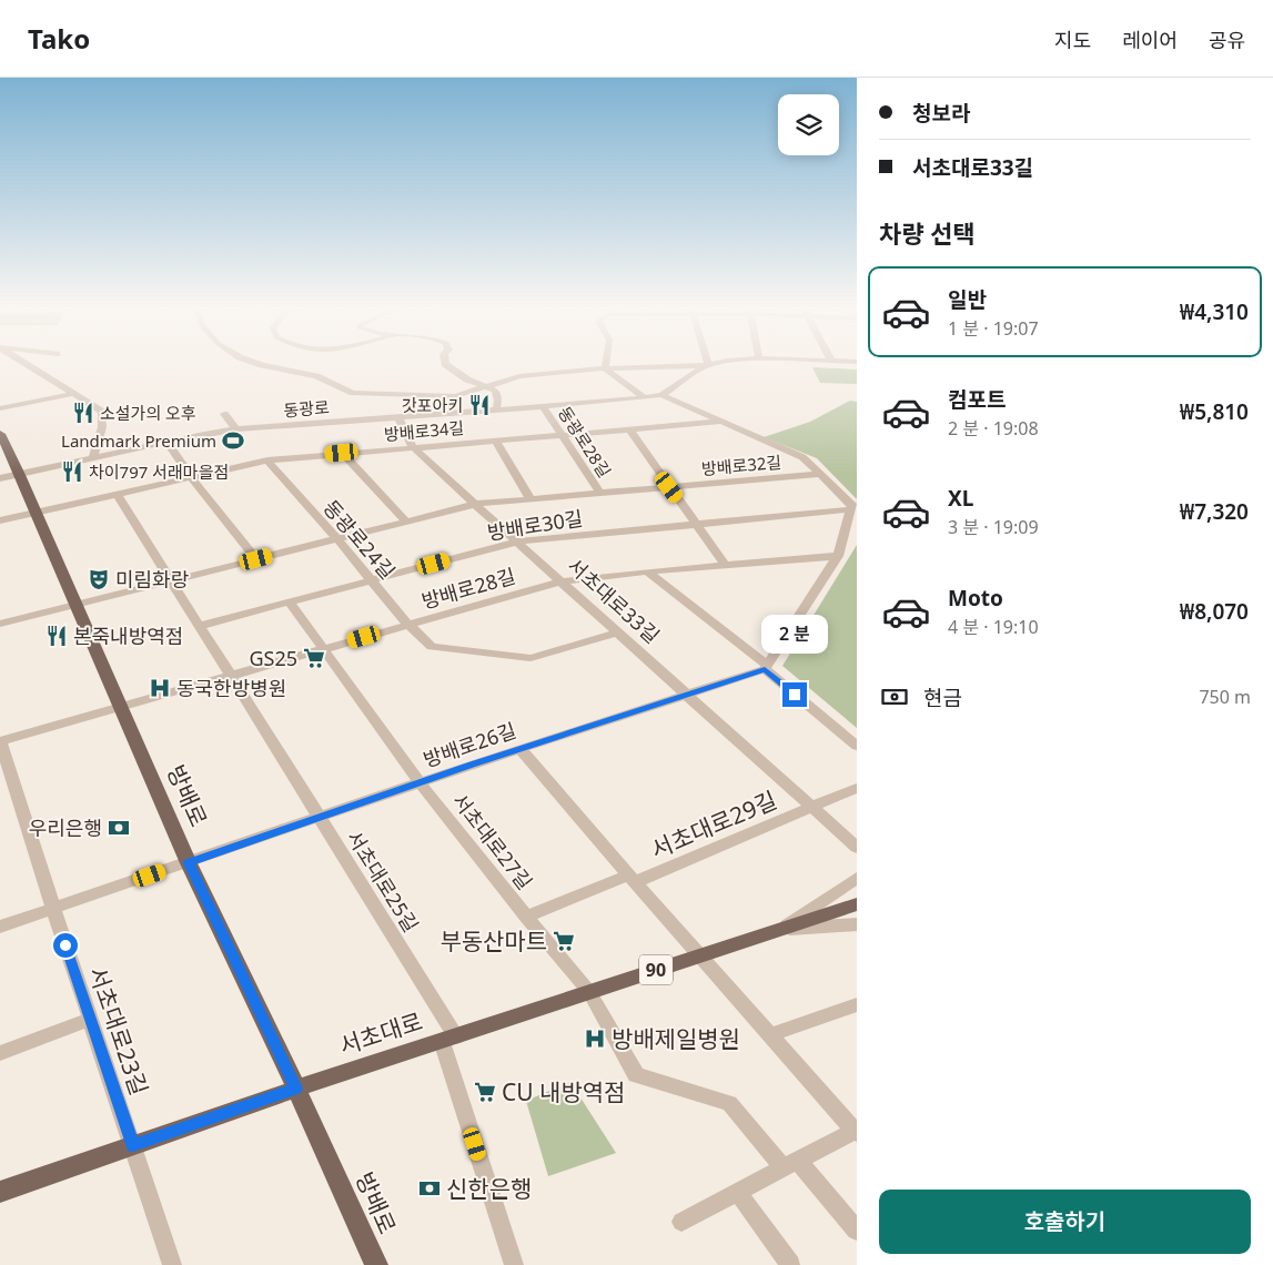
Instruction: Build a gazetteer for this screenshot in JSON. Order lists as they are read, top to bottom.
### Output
{
  "streets": {
    "main road": ["방배로", "90", "서초대로"],
    "street": [
      "동광로",
      "방배로34길",
      "동광로28길",
      "방배로32길",
      "방배로30길",
      "동광로24길",
      "방배로28길",
      "서초대로33길",
      "방배로26길",
      "서초대로29길",
      "서초대로27길",
      "서초대로25길",
      "서초대로23길"
    ]
  },
  "crossings": [
    ["동광로", "동광로28길"],
    ["동광로", "서초대로33길"],
    ["동광로", "방배로"],
    ["방배로34길", "동광로28길"],
    ["방배로34길", "동광로24길"],
    ["방배로34길", "서초대로33길"],
    ["방배로34길", "방배로"],
    ["방배로34길", "서초대로25길"],
    ["동광로28길", "방배로32길"],
    ["방배로32길", "동광로24길"],
    ["방배로32길", "서초대로33길"],
    ["방배로32길", "방배로"],
    ["방배로32길", "서초대로25길"],
    ["방배로30길", "동광로24길"],
    ["방배로30길", "서초대로33길"],
    ["방배로30길", "서초대로27길"],
    ["방배로30길", "서초대로25길"],
    ["동광로24길", "방배로28길"],
    ["동광로24길", "서초대로33길"],
    ["방배로28길", "서초대로33길"],
    ["방배로28길", "방배로"],
    ["방배로28길", "서초대로27길"],
    ["방배로28길", "서초대로25길"],
    ["방배로28길", "서초대로23길"],
    ["서초대로33길", "방배로26길"],
    ["서초대로33길", "서초대로29길"],
    ["방배로26길", "방배로"],
    ["방배로26길", "서초대로27길"],
    ["방배로26길", "서초대로25길"],
    ["방배로26길", "서초대로23길"],
    ["방배로", "서초대로"],
    ["서초대로29길", "서초대로27길"],
    ["서초대로27길", "서초대로"],
    ["서초대로25길", "서초대로"],
    ["서초대로23길", "서초대로"]
  ],
  "places": {
    "restaurant": [
      "갓포아키",
      "소설가의 오후",
      "차이797 서래마을점",
      "본죽내방역점"
    ],
    "sports": ["Landmark Premium"],
    "theatre": ["미림화랑"],
    "supermarket": ["GS25", "부동산마트", "CU 내방역점"],
    "hospital": ["동국한방병원", "방배제일병원"],
    "bank": ["우리은행", "신한은행"]
  },
  "page": {
    "header": "Tako",
    "nav": ["지도", "레이어", "공유"],
    "banner": ["청보라", "서초대로33길"],
    "heading": "차량 선택",
    "list": [
      {
        "name": "일반",
        "note": "1 분 · 19:07",
        "value": "₩4,310"
      },
      {
        "name": "컴포트",
        "note": "2 분 · 19:08",
        "value": "₩5,810"
      },
      {
        "name": "XL",
        "note": "3 분 · 19:09",
        "value": "₩7,320"
      },
      {
        "name": "Moto",
        "note": "4 분 · 19:10",
        "value": "₩8,070"
      }
    ],
    "bubble": "2 분",
    "pay": ["현금", "750 m"],
    "buttons": "호출하기"
  }
}
